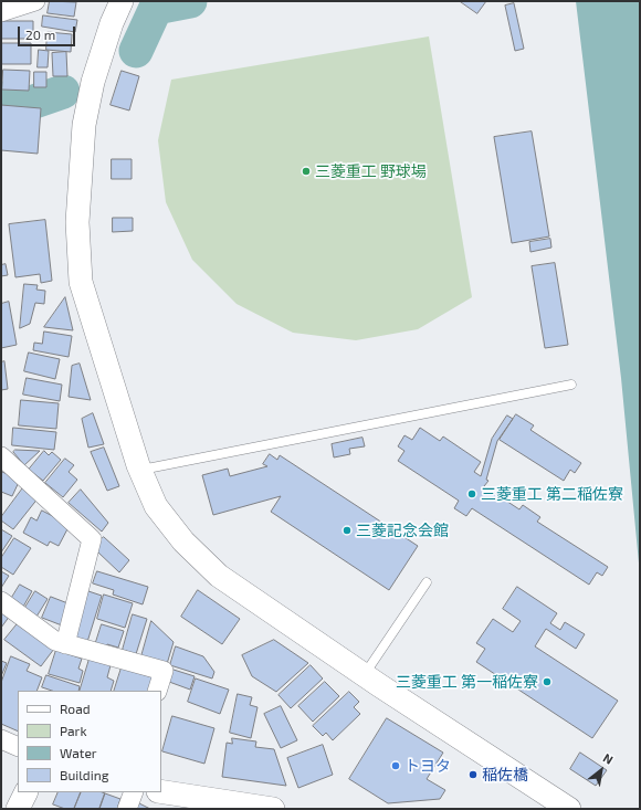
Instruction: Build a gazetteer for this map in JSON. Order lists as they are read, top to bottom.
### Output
{
  "places": [
    "三菱重工 野球場",
    "三菱重工 第二稲佐寮",
    "三菱記念会館",
    "三菱重工 第一稲佐寮",
    "トヨタ",
    "稲佐橋"
  ],
  "legend": [
    "Road",
    "Park",
    "Water",
    "Building"
  ],
  "scale_bar": "20 m",
  "north": "top right"
}
